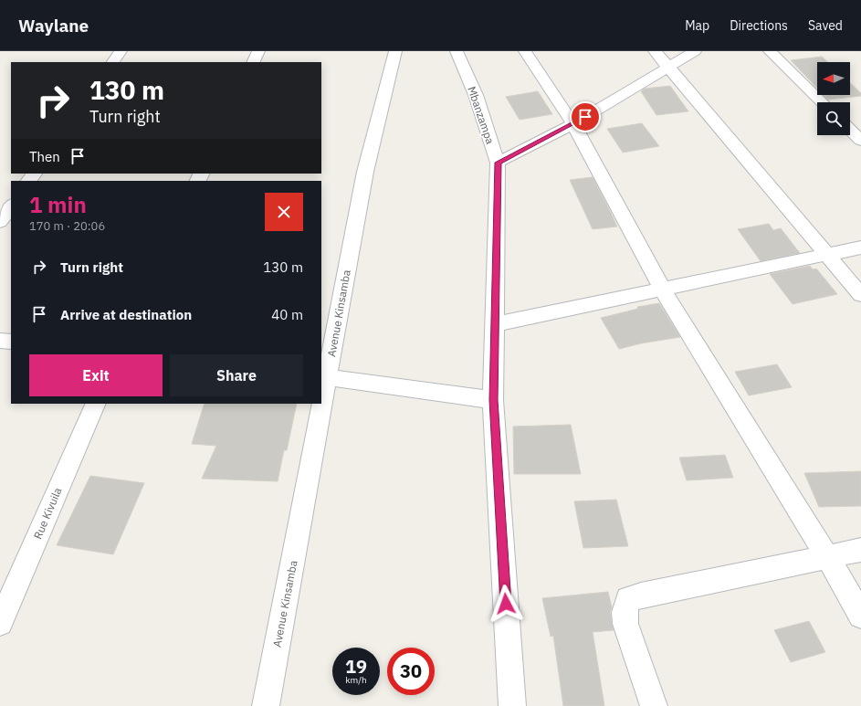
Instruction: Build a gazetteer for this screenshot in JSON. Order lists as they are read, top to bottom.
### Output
{
  "streets": {
    "street": ["Mbanzampa", "Avenue Kinsamba", "Rue Kivuila"]
  },
  "north": "left",
  "page": {
    "header": "Waylane",
    "nav": ["Map", "Directions", "Saved"],
    "turn": ["130 m", "Turn right"],
    "then": "Then",
    "heading": ["1 min", "170 m · 20:06"],
    "list": [
      {
        "name": "Turn right",
        "value": "130 m"
      },
      {
        "name": "Arrive at destination",
        "value": "40 m"
      }
    ],
    "buttons": ["Exit", "Share"],
    "speed": "19 km/h",
    "limit": "30"
  }
}
